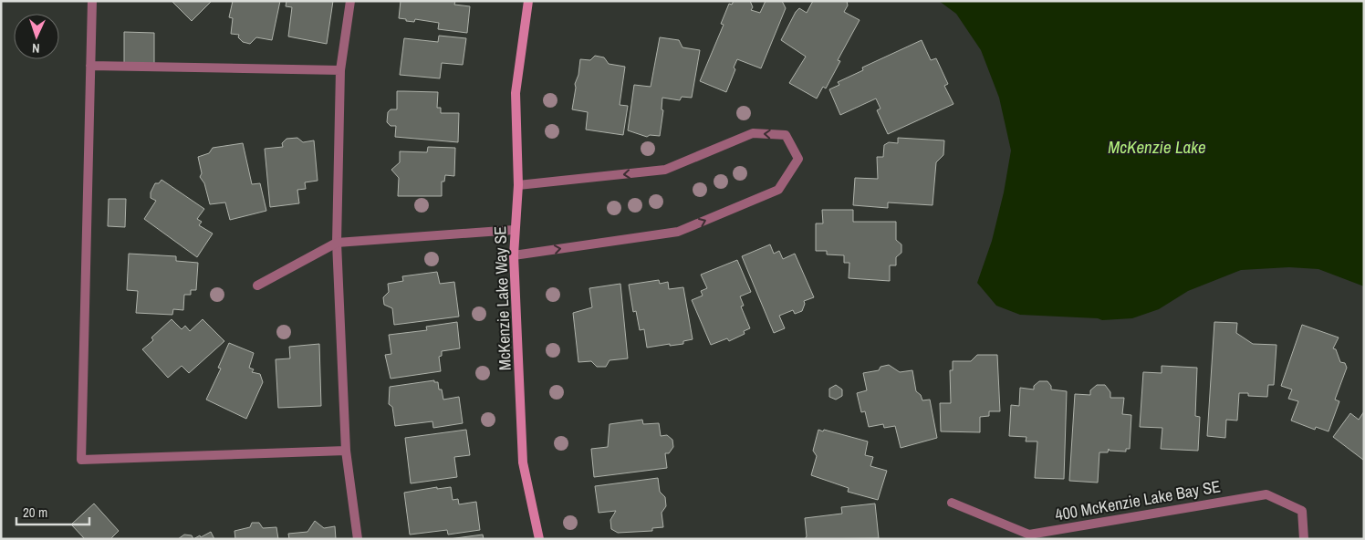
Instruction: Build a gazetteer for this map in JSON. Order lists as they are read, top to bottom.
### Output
{
  "streets": {
    "street": ["McKenzie Lake Way SE", "400 McKenzie Lake Bay SE"]
  },
  "water": ["McKenzie Lake"],
  "scale_bar": "20 m",
  "north": "bottom"
}
